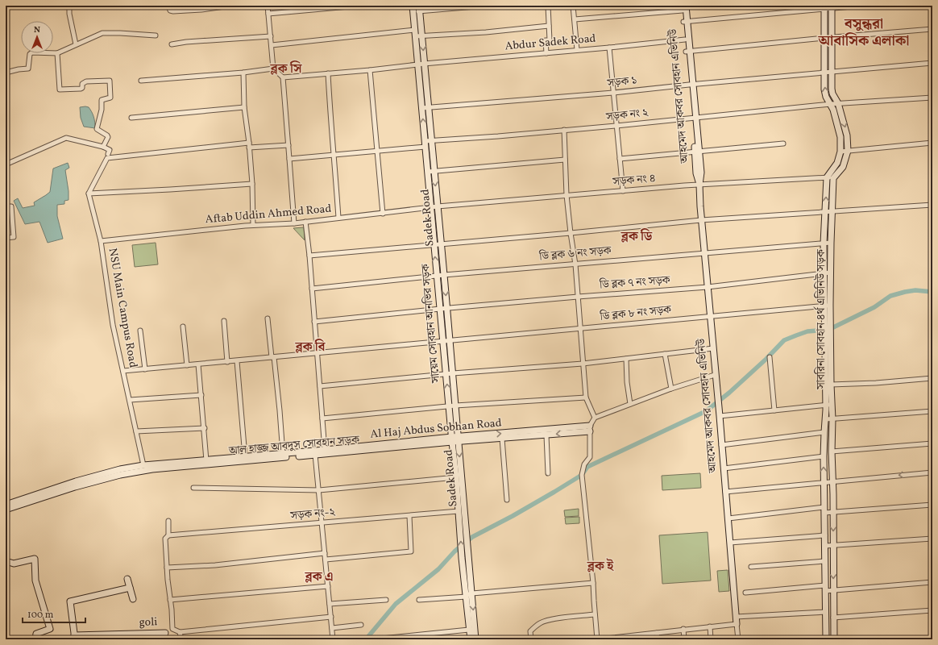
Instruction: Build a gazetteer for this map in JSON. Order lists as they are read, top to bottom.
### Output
{
  "streets": {
    "street": [
      "Abdur Sadek Road",
      "সড়ক ১",
      "আহমেদ আকবর সোবহান এভিনিউ",
      "সড়ক নং ২",
      "সড়ক নং ৪",
      "Aftab Uddin Ahmed Road",
      "Sadek Road",
      "ডি ব্লক ৬ নং সড়ক",
      "ডি ব্লক ৭ নং সড়ক",
      "NSU Main Campus Road",
      "ডি ব্লক ৮ নং সড়ক",
      "সাবরিনা সোবহান ৪র্থ এভিনিউ সড়ক",
      "সায়েম সোবহান আনভির সড়ক",
      "Al Haj Abdus Sobhan Road",
      "আল হাজ্জ আবদুস সোবহান সড়ক",
      "সড়ক নং-২",
      "goli"
    ]
  },
  "crossings": [
    ["Abdur Sadek Road", "আহমেদ আকবর সোবহান এভিনিউ"],
    ["Abdur Sadek Road", "সায়েম সোবহান আনভির সড়ক"],
    ["সড়ক ১", "আহমেদ আকবর সোবহান এভিনিউ"],
    ["সড়ক ১", "সায়েম সোবহান আনভির সড়ক"],
    ["আহমেদ আকবর সোবহান এভিনিউ", "সড়ক নং ২"],
    ["আহমেদ আকবর সোবহান এভিনিউ", "সড়ক নং ৪"],
    ["আহমেদ আকবর সোবহান এভিনিউ", "ডি ব্লক ৬ নং সড়ক"],
    ["আহমেদ আকবর সোবহান এভিনিউ", "ডি ব্লক ৭ নং সড়ক"],
    ["আহমেদ আকবর সোবহান এভিনিউ", "ডি ব্লক ৮ নং সড়ক"],
    ["সড়ক নং ২", "Sadek Road"],
    ["সড়ক নং ২", "সায়েম সোবহান আনভির সড়ক"],
    ["সড়ক নং ৪", "Aftab Uddin Ahmed Road"],
    ["সড়ক নং ৪", "Sadek Road"],
    ["সড়ক নং ৪", "সাবরিনা সোবহান ৪র্থ এভিনিউ সড়ক"],
    ["Aftab Uddin Ahmed Road", "Sadek Road"],
    ["Aftab Uddin Ahmed Road", "NSU Main Campus Road"],
    ["Aftab Uddin Ahmed Road", "সায়েম সোবহান আনভির সড়ক"],
    ["Sadek Road", "ডি ব্লক ৬ নং সড়ক"],
    ["Sadek Road", "ডি ব্লক ৭ নং সড়ক"],
    ["Sadek Road", "ডি ব্লক ৮ নং সড়ক"],
    ["Sadek Road", "Al Haj Abdus Sobhan Road"],
    ["ডি ব্লক ৬ নং সড়ক", "সাবরিনা সোবহান ৪র্থ এভিনিউ সড়ক"],
    ["ডি ব্লক ৬ নং সড়ক", "সায়েম সোবহান আনভির সড়ক"],
    ["ডি ব্লক ৭ নং সড়ক", "সাবরিনা সোবহান ৪র্থ এভিনিউ সড়ক"],
    ["ডি ব্লক ৭ নং সড়ক", "সায়েম সোবহান আনভির সড়ক"],
    ["NSU Main Campus Road", "ডি ব্লক ৮ নং সড়ক"],
    ["NSU Main Campus Road", "Al Haj Abdus Sobhan Road"],
    ["ডি ব্লক ৮ নং সড়ক", "সাবরিনা সোবহান ৪র্থ এভিনিউ সড়ক"],
    ["ডি ব্লক ৮ নং সড়ক", "সায়েম সোবহান আনভির সড়ক"],
    ["সায়েম সোবহান আনভির সড়ক", "Al Haj Abdus Sobhan Road"],
    ["সায়েম সোবহান আনভির সড়ক", "আল হাজ্জ আবদুস সোবহান সড়ক"],
    ["সায়েম সোবহান আনভির সড়ক", "সড়ক নং-২"],
    ["Al Haj Abdus Sobhan Road", "আল হাজ্জ আবদুস সোবহান সড়ক"]
  ],
  "one_way": ["Sadek Road"],
  "districts": [
    "বসুন্ধরা আবাসিক এলাকা",
    "ব্লক সি",
    "ব্লক ডি",
    "ব্লক বি",
    "ব্লক ই",
    "ব্লক এ"
  ],
  "scale_bar": "100 m",
  "north": "top"
}
